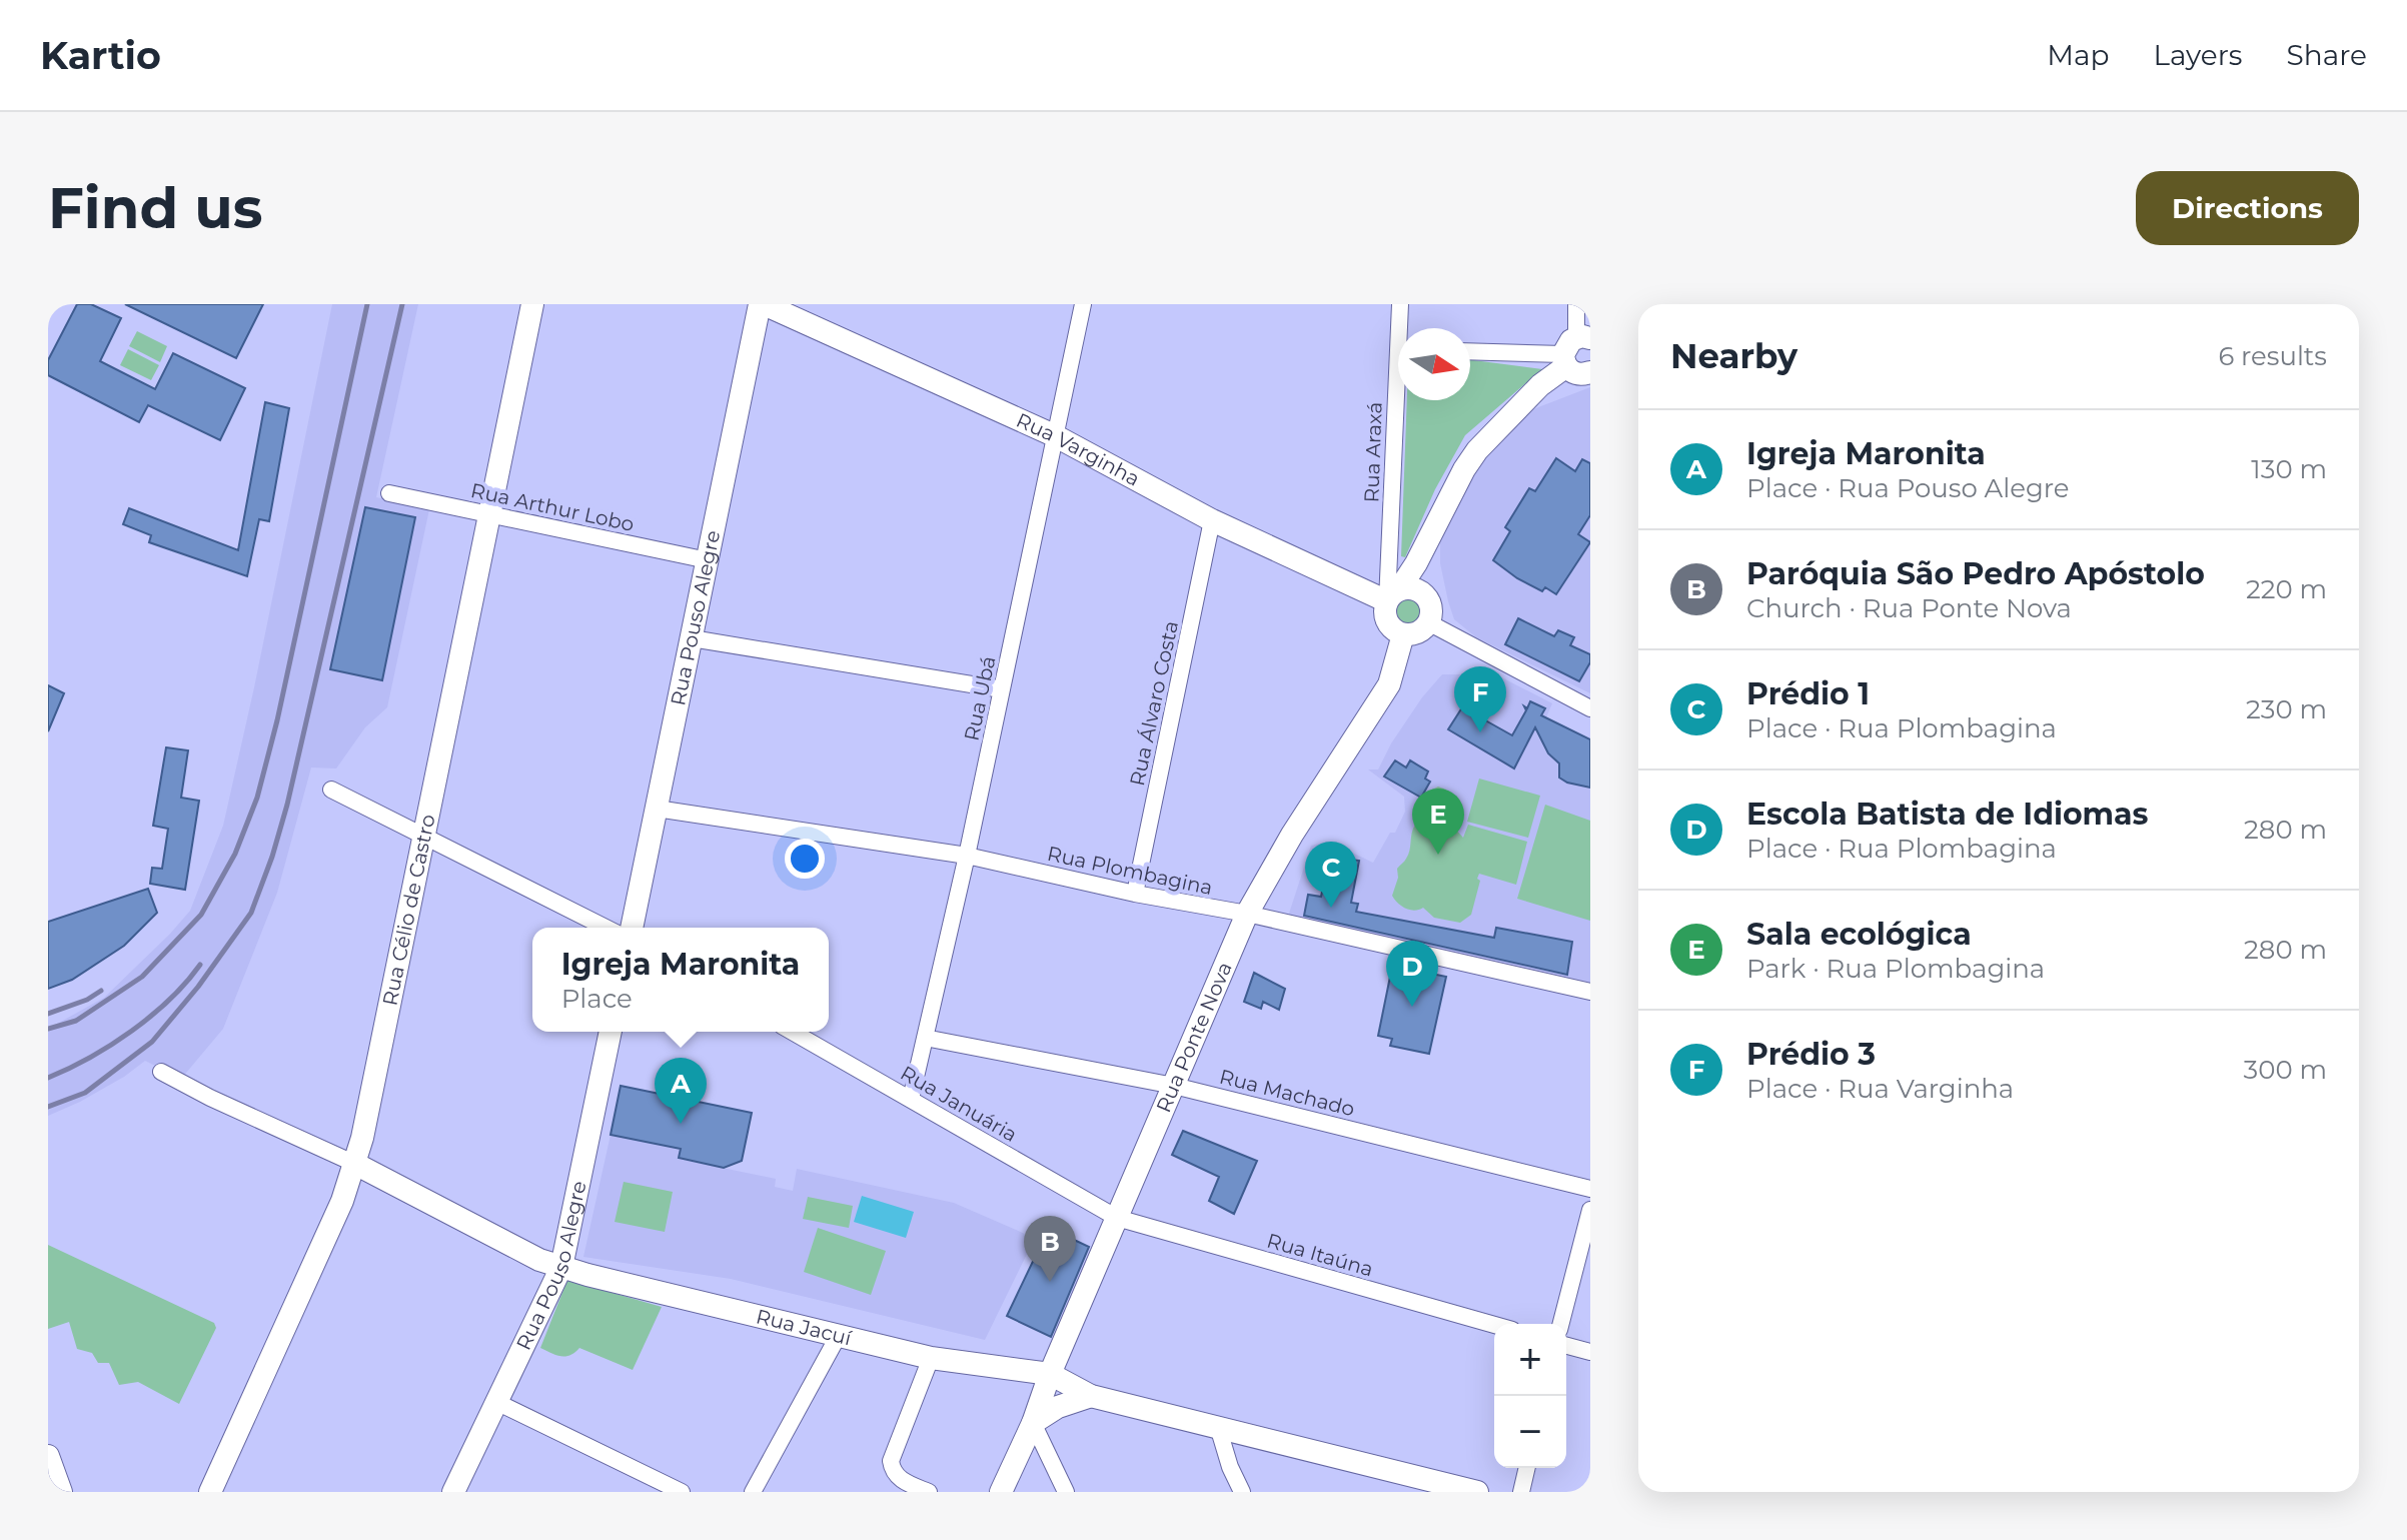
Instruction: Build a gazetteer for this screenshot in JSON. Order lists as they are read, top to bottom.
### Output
{
  "streets": {
    "street": [
      "Rua Varginha",
      "Rua Araxá",
      "Rua Arthur Lobo",
      "Rua Pouso Alegre",
      "Rua Ubá",
      "Rua Álvaro Costa",
      "Rua Plombagina",
      "Rua Célio de Castro",
      "Rua Ponte Nova",
      "Rua Machado",
      "Rua Januária",
      "Rua Itaúna",
      "Rua Jacuí"
    ]
  },
  "crossings": [
    ["Rua Varginha", "Rua Araxá"],
    ["Rua Varginha", "Rua Pouso Alegre"],
    ["Rua Varginha", "Rua Ubá"],
    ["Rua Varginha", "Rua Álvaro Costa"],
    ["Rua Varginha", "Rua Ponte Nova"],
    ["Rua Araxá", "Rua Ponte Nova"],
    ["Rua Arthur Lobo", "Rua Pouso Alegre"],
    ["Rua Arthur Lobo", "Rua Célio de Castro"],
    ["Rua Pouso Alegre", "Rua Plombagina"],
    ["Rua Pouso Alegre", "Rua Jacuí"],
    ["Rua Ubá", "Rua Plombagina"],
    ["Rua Ubá", "Rua Machado"],
    ["Rua Ubá", "Rua Januária"],
    ["Rua Álvaro Costa", "Rua Plombagina"],
    ["Rua Plombagina", "Rua Ponte Nova"],
    ["Rua Célio de Castro", "Rua Jacuí"],
    ["Rua Ponte Nova", "Rua Machado"],
    ["Rua Ponte Nova", "Rua Januária"],
    ["Rua Ponte Nova", "Rua Itaúna"],
    ["Rua Ponte Nova", "Rua Jacuí"],
    ["Rua Januária", "Rua Itaúna"]
  ],
  "north": "right",
  "page": {
    "header": "Kartio",
    "nav": ["Map", "Layers", "Share"],
    "buttons": "Directions",
    "title": "Find us",
    "heading": ["Nearby", "6 results"],
    "list": [
      {
        "mark": "A",
        "name": "Igreja Maronita",
        "note": "Place · Rua Pouso Alegre",
        "value": "130 m"
      },
      {
        "mark": "B",
        "name": "Paróquia São Pedro Apóstolo",
        "note": "Church · Rua Ponte Nova",
        "value": "220 m"
      },
      {
        "mark": "C",
        "name": "Prédio 1",
        "note": "Place · Rua Plombagina",
        "value": "230 m"
      },
      {
        "mark": "D",
        "name": "Escola Batista de Idiomas",
        "note": "Place · Rua Plombagina",
        "value": "280 m"
      },
      {
        "mark": "E",
        "name": "Sala ecológica",
        "note": "Park · Rua Plombagina",
        "value": "280 m"
      },
      {
        "mark": "F",
        "name": "Prédio 3",
        "note": "Place · Rua Varginha",
        "value": "300 m"
      }
    ],
    "pins": [
      "F",
      "E",
      "C",
      "D",
      "A",
      "B"
    ],
    "popup": ["Igreja Maronita", "Place"],
    "map_buttons": ["+", "−"]
  }
}
